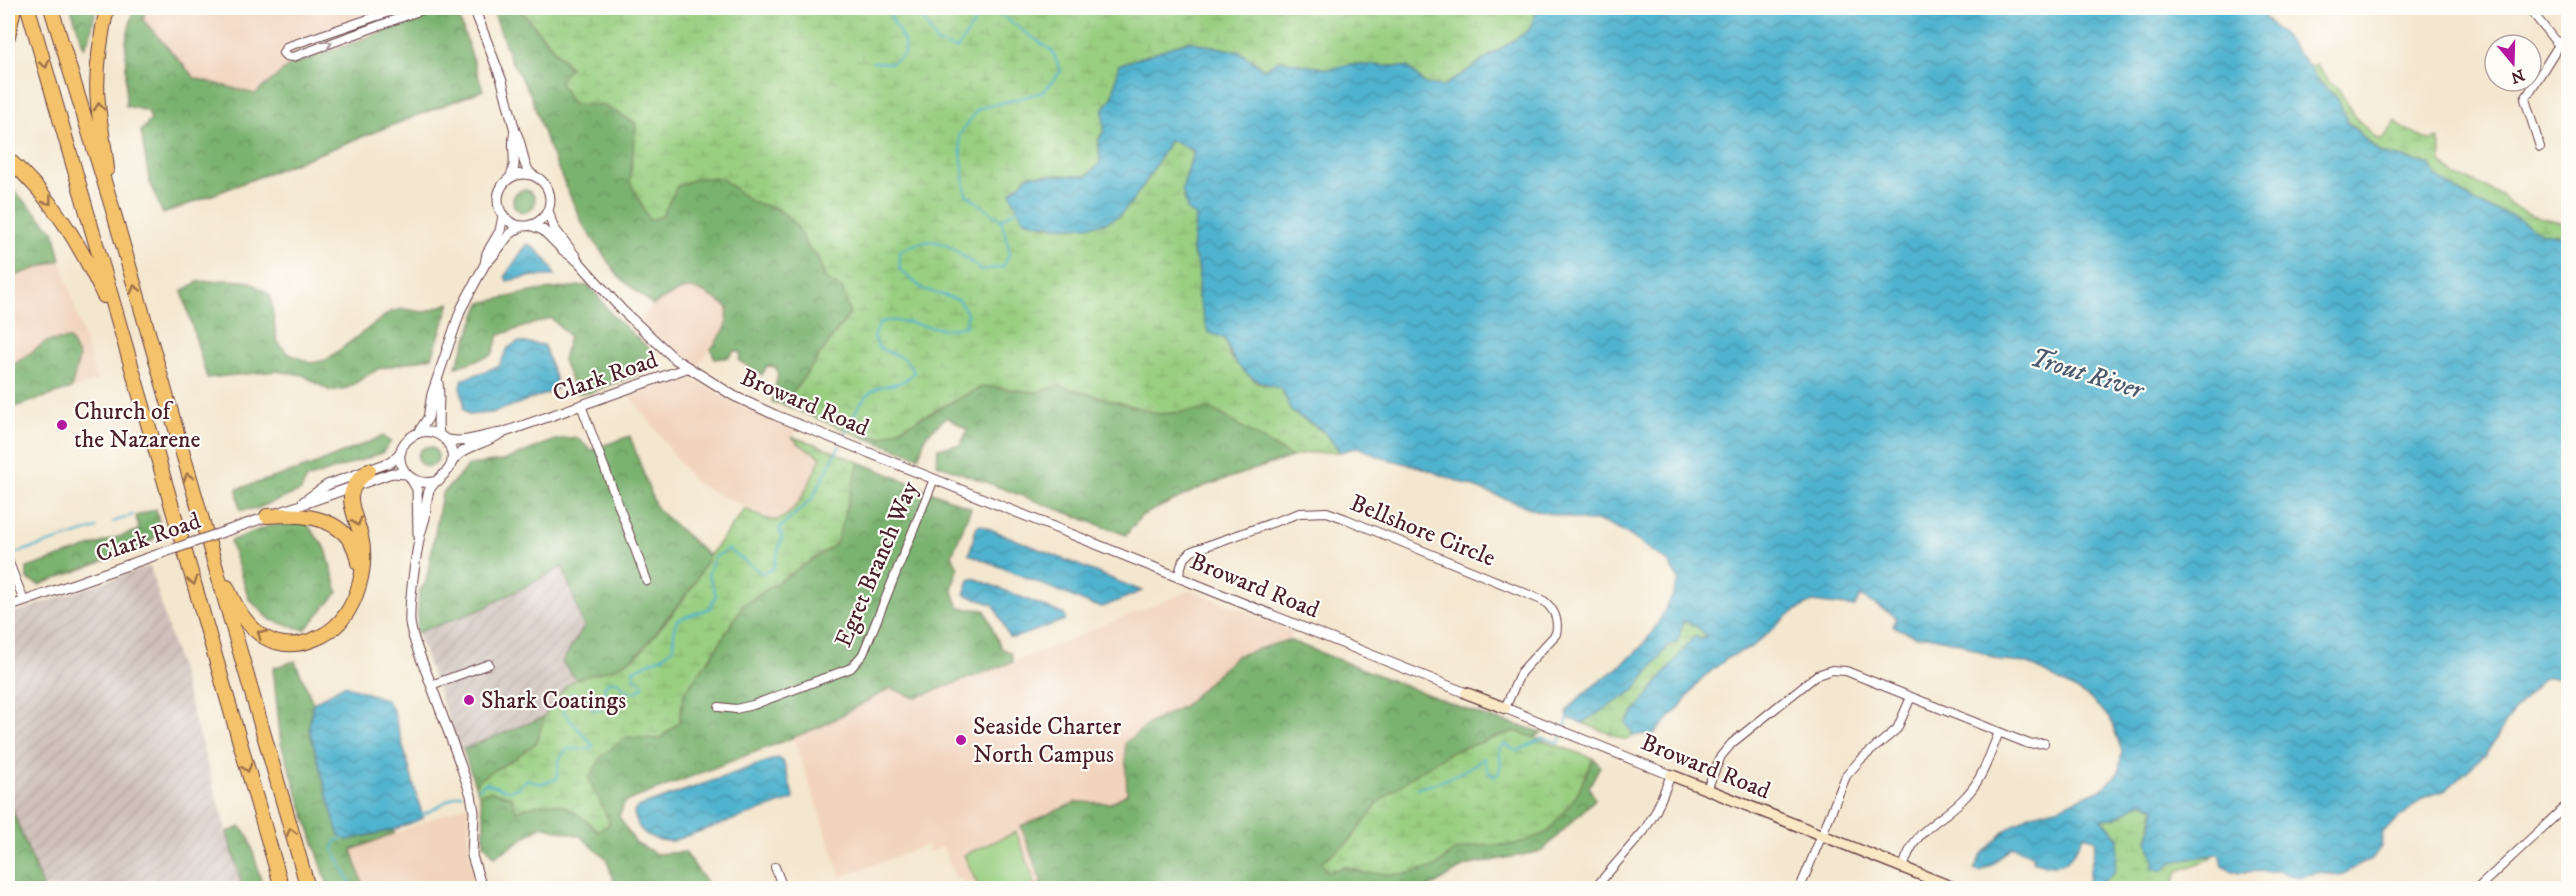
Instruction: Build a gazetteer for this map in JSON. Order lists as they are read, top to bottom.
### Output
{
  "streets": {
    "main road": ["Broward Road"],
    "street": ["Clark Road", "Bellshore Circle", "Egret Branch Way"]
  },
  "crossings": [
    ["Clark Road", "Broward Road"],
    ["Broward Road", "Bellshore Circle"],
    ["Broward Road", "Egret Branch Way"]
  ],
  "water": ["Trout River"],
  "places": ["Church of the Nazarene", "Shark Coatings", "Seaside Charter North Campus"],
  "north": "bottom"
}
